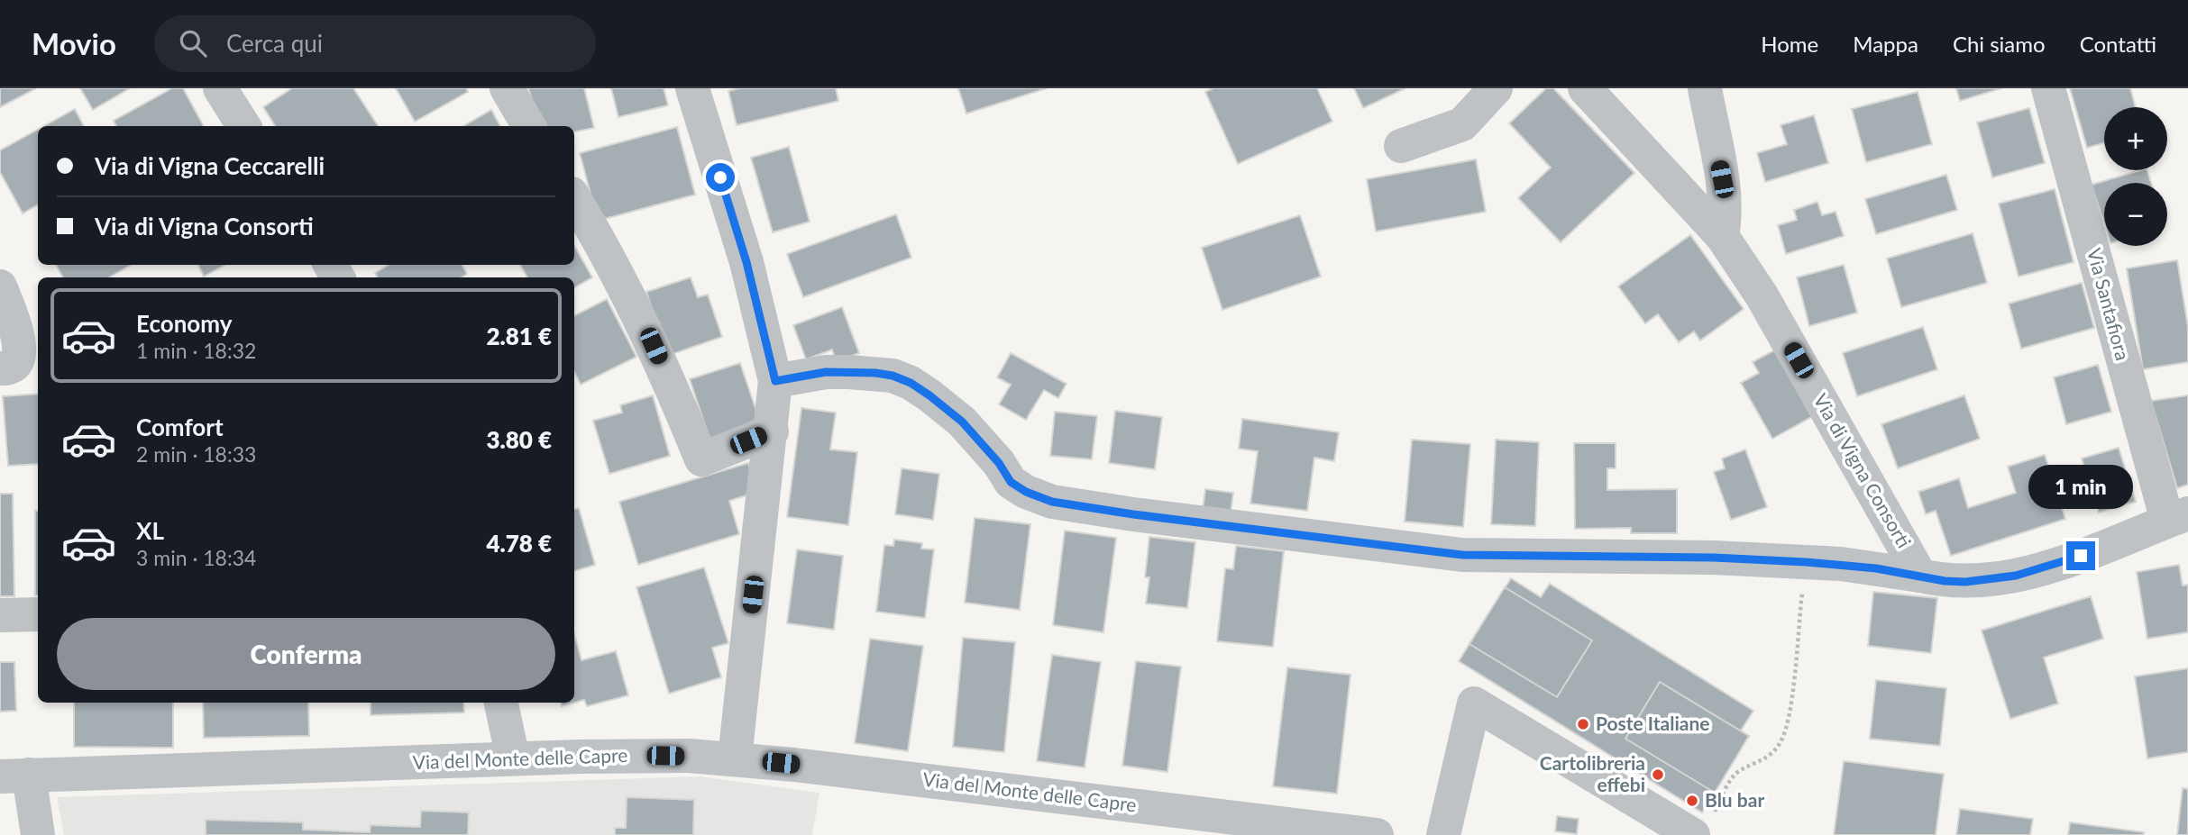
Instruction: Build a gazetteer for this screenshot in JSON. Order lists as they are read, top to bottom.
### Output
{
  "streets": {
    "street": ["Via Santafiora", "Via di Vigna Consorti", "Via del Monte delle Capre"]
  },
  "places": ["Poste Italiane", "Cartolibreria effebi", "Blu bar"],
  "page": {
    "header": "Movio",
    "search": "Cerca qui",
    "nav": [
      "Home",
      "Mappa",
      "Chi siamo",
      "Contatti"
    ],
    "map_buttons": ["+", "−"],
    "banner": ["Via di Vigna Ceccarelli", "Via di Vigna Consorti"],
    "list": [
      {
        "name": "Economy",
        "note": "1 min · 18:32",
        "value": "2.81 €"
      },
      {
        "name": "Comfort",
        "note": "2 min · 18:33",
        "value": "3.80 €"
      },
      {
        "name": "XL",
        "note": "3 min · 18:34",
        "value": "4.78 €"
      }
    ],
    "bubble": "1 min",
    "buttons": "Conferma"
  }
}
